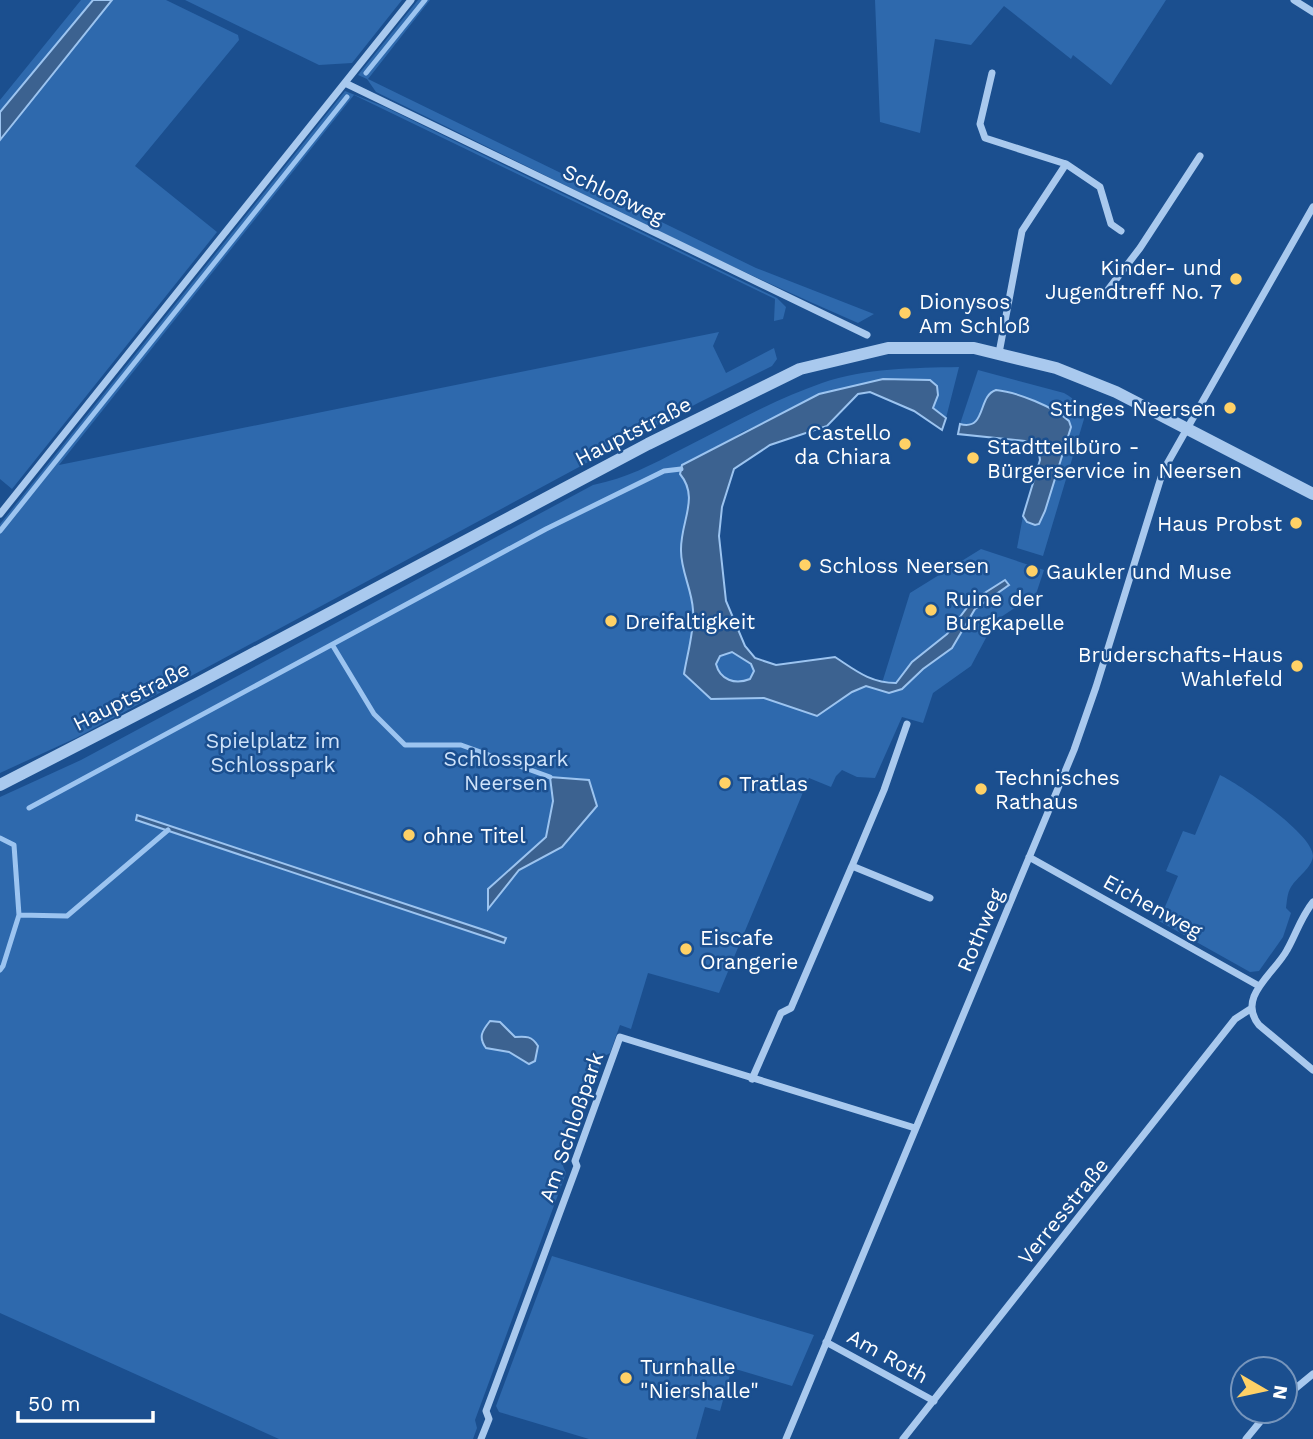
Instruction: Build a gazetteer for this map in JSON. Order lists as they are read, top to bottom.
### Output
{
  "streets": {
    "street": [
      "Schloßweg",
      "Hauptstraße",
      "Eichenweg",
      "Rothweg",
      "Am Schloßpark",
      "Verresstraße",
      "Am Roth"
    ]
  },
  "crossings": [
    ["Hauptstraße", "Rothweg"],
    ["Eichenweg", "Rothweg"],
    ["Rothweg", "Am Schloßpark"],
    ["Rothweg", "Am Roth"],
    ["Verresstraße", "Am Roth"]
  ],
  "parks": ["Spielplatz im Schlosspark", "Schlosspark Neersen"],
  "places": [
    "Kinder- und Jugendtreff No. 7",
    "Dionysos Am Schloß",
    "Stinges Neersen",
    "Castello da Chiara",
    "Stadtteilbüro - Bürgerservice in Neersen",
    "Haus Probst",
    "Schloss Neersen",
    "Gaukler und Muse",
    "Ruine der Burgkapelle",
    "Dreifaltigkeit",
    "Bruderschafts-Haus Wahlefeld",
    "Tratlas",
    "Technisches Rathaus",
    "ohne Titel",
    "Eiscafe Orangerie",
    "Turnhalle \"Niershalle\""
  ],
  "scale_bar": "50 m",
  "north": "right"
}
